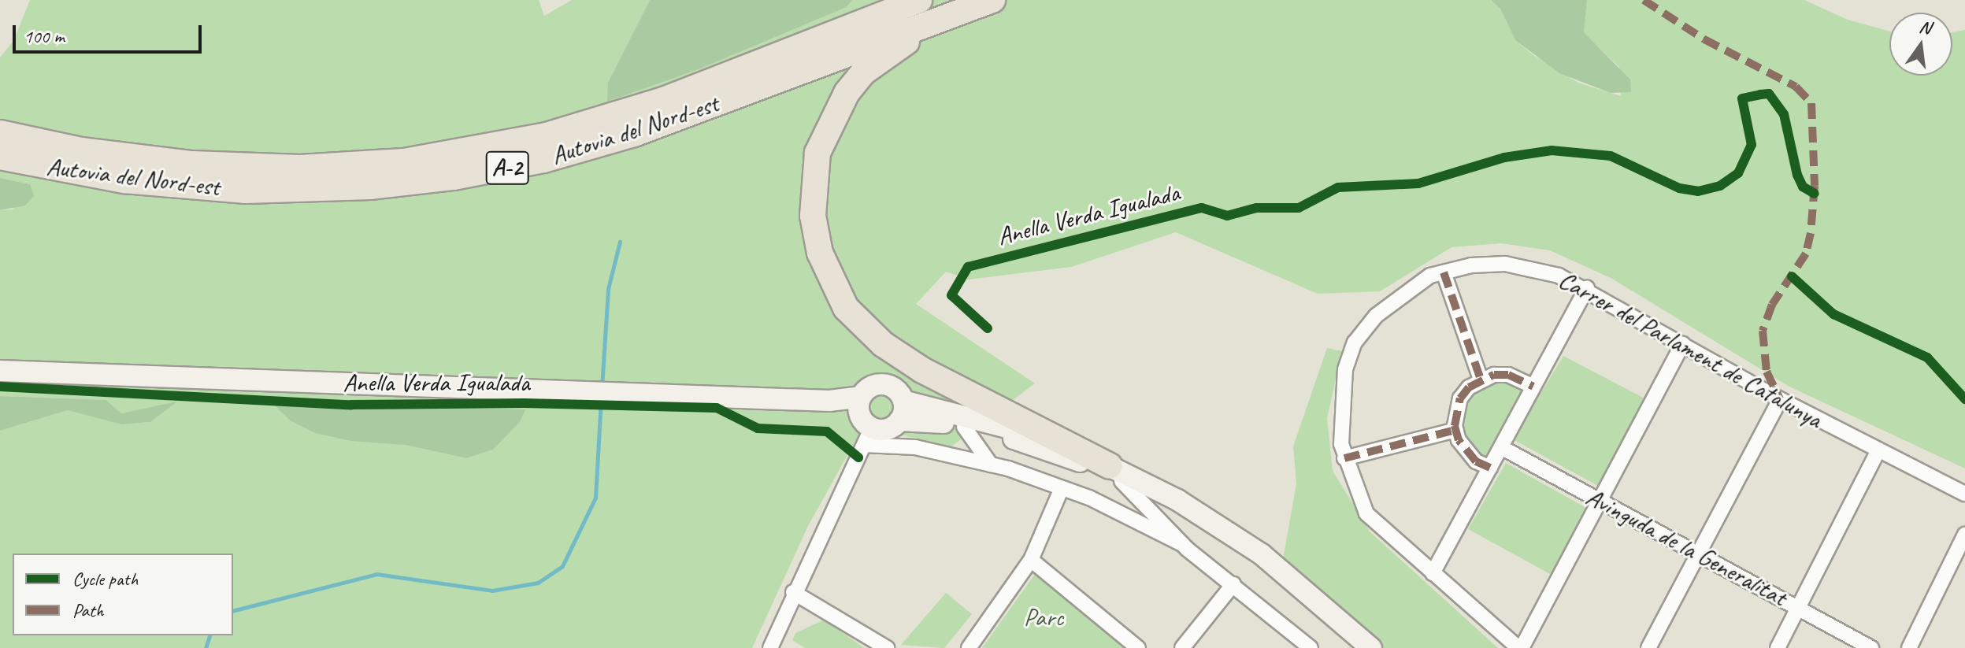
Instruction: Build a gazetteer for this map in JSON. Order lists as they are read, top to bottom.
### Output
{
  "streets": {
    "highway": ["Autovia del Nord-est", "A-2"],
    "street": ["Carrer del Parlament de Catalunya", "Avinguda de la Generalitat"],
    "cycle path": ["Anella Verda Igualada"]
  },
  "parks": ["Parc"],
  "legend": ["Cycle path", "Path"],
  "scale_bar": "100 m",
  "north": "top"
}
